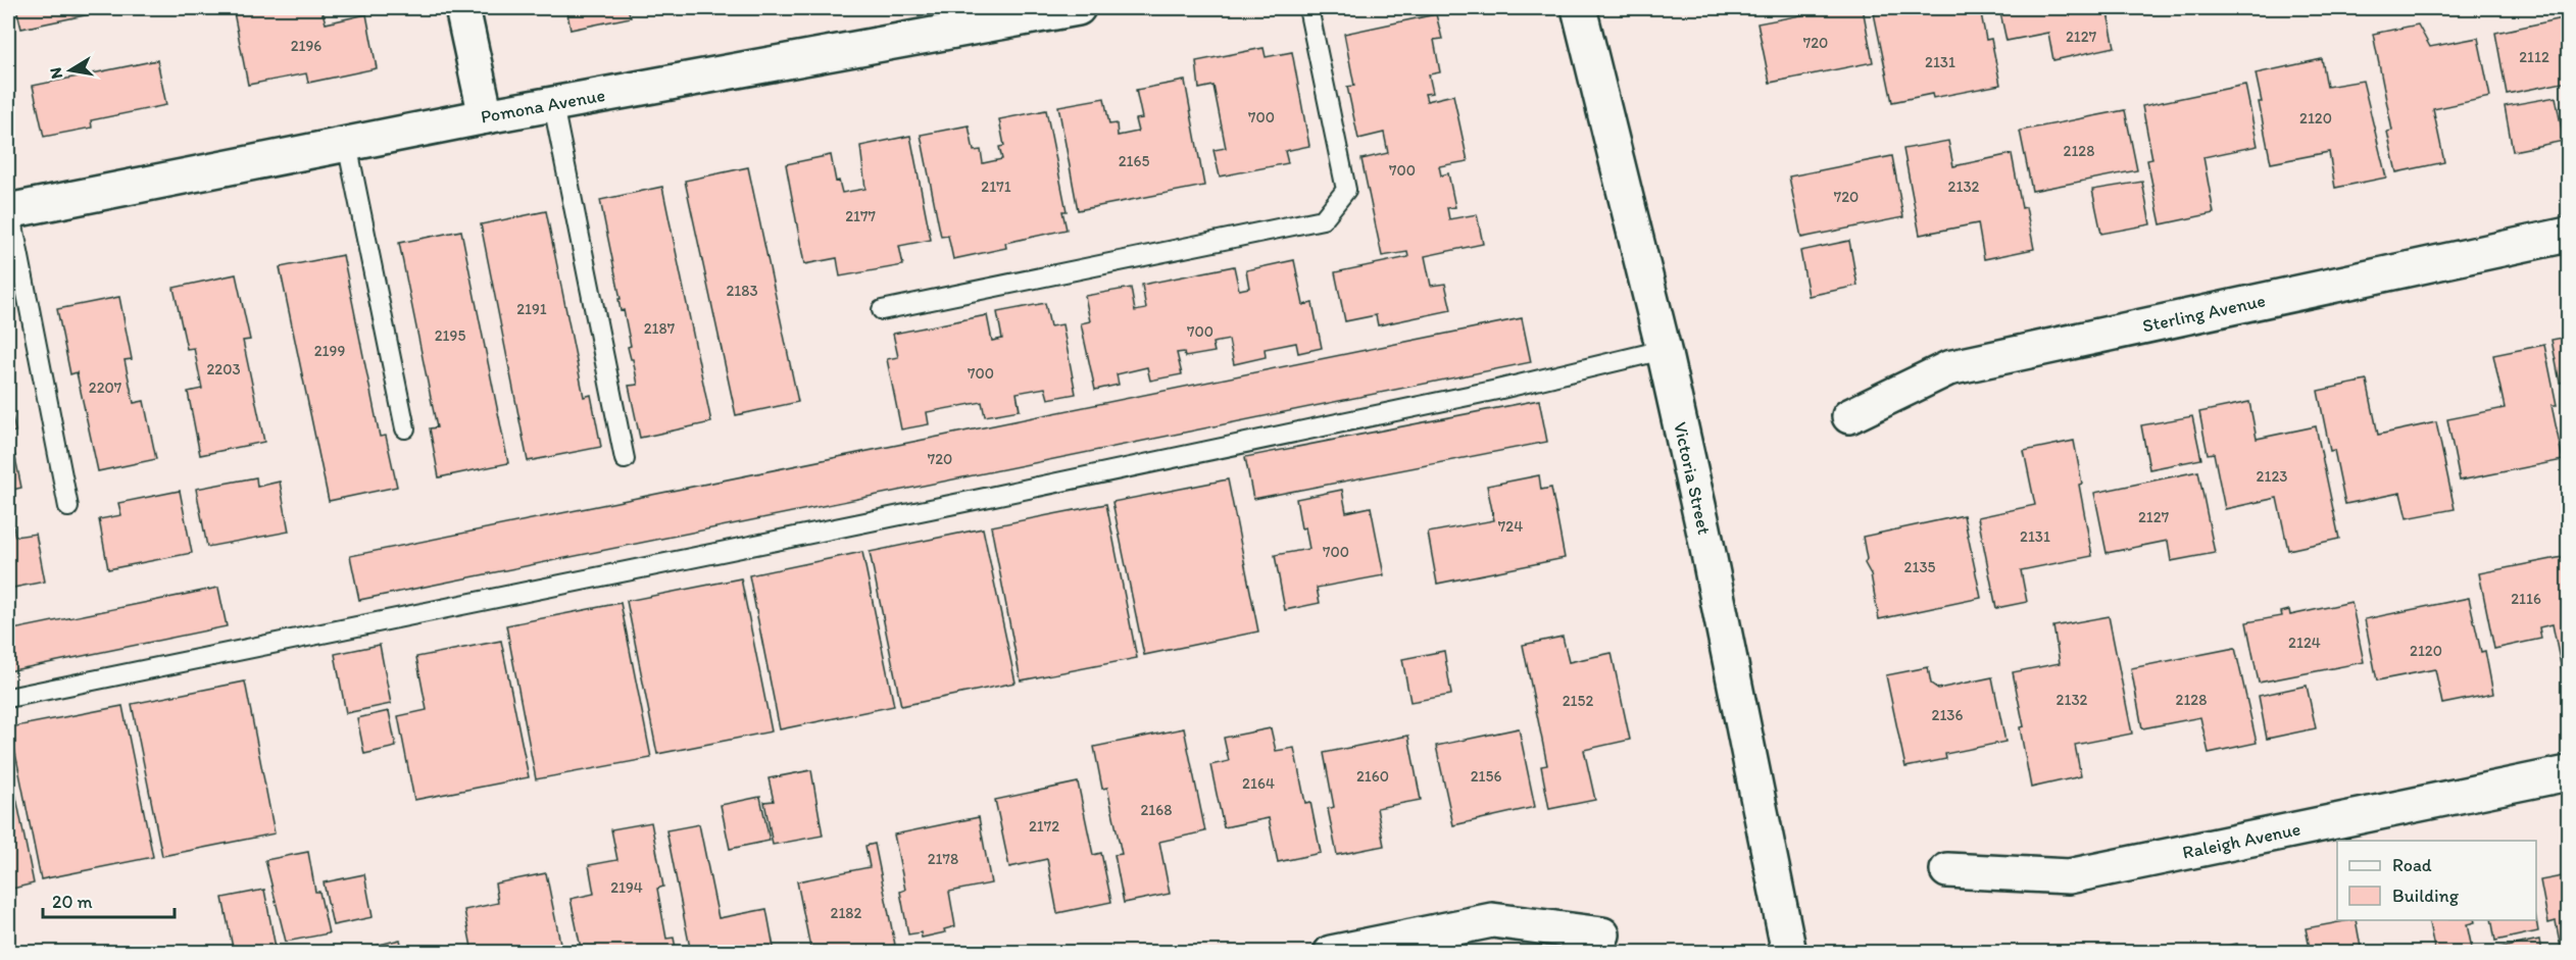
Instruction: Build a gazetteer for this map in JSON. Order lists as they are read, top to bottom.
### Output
{
  "streets": {
    "street": [
      "Pomona Avenue",
      "Sterling Avenue",
      "Victoria Street",
      "Raleigh Avenue"
    ]
  },
  "house_numbers": [
    "2127",
    "720",
    "2196",
    "2112",
    "2131",
    "700",
    "2120",
    "2128",
    "2165",
    "700",
    "2171",
    "2132",
    "720",
    "2177",
    "2183",
    "2191",
    "2187",
    "700",
    "2195",
    "2199",
    "2203",
    "700",
    "2207",
    "720",
    "2123",
    "2127",
    "724",
    "2131",
    "700",
    "2135",
    "2116",
    "2124",
    "2120",
    "2132",
    "2128",
    "2152",
    "2136",
    "2160",
    "2156",
    "2164",
    "2168",
    "2172",
    "2178",
    "2194",
    "2182"
  ],
  "legend": ["Road", "Building"],
  "scale_bar": "20 m",
  "north": "left"
}
